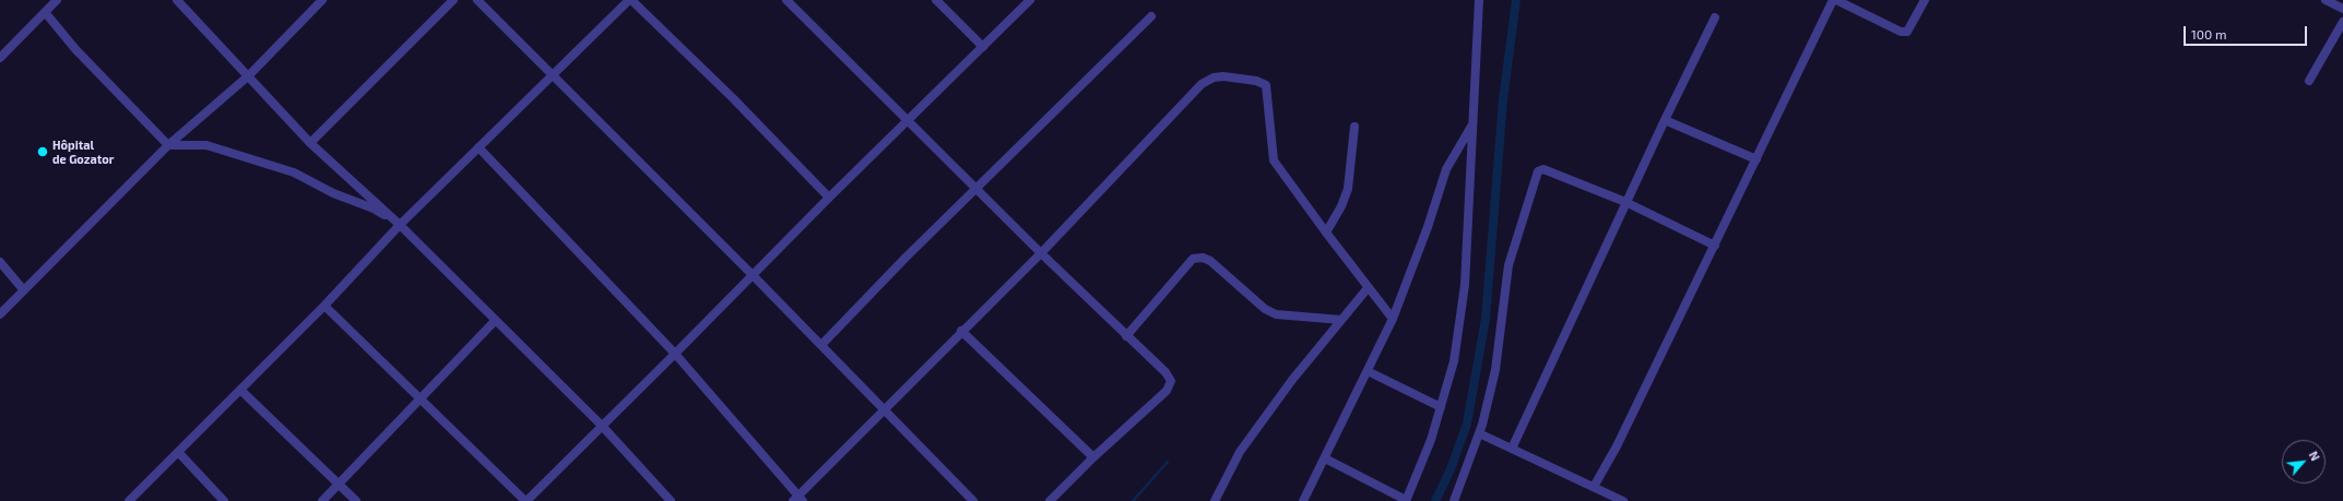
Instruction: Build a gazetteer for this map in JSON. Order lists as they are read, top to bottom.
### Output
{
  "places": ["Hôpital de Gozator"],
  "scale_bar": "100 m",
  "north": "top right"
}
